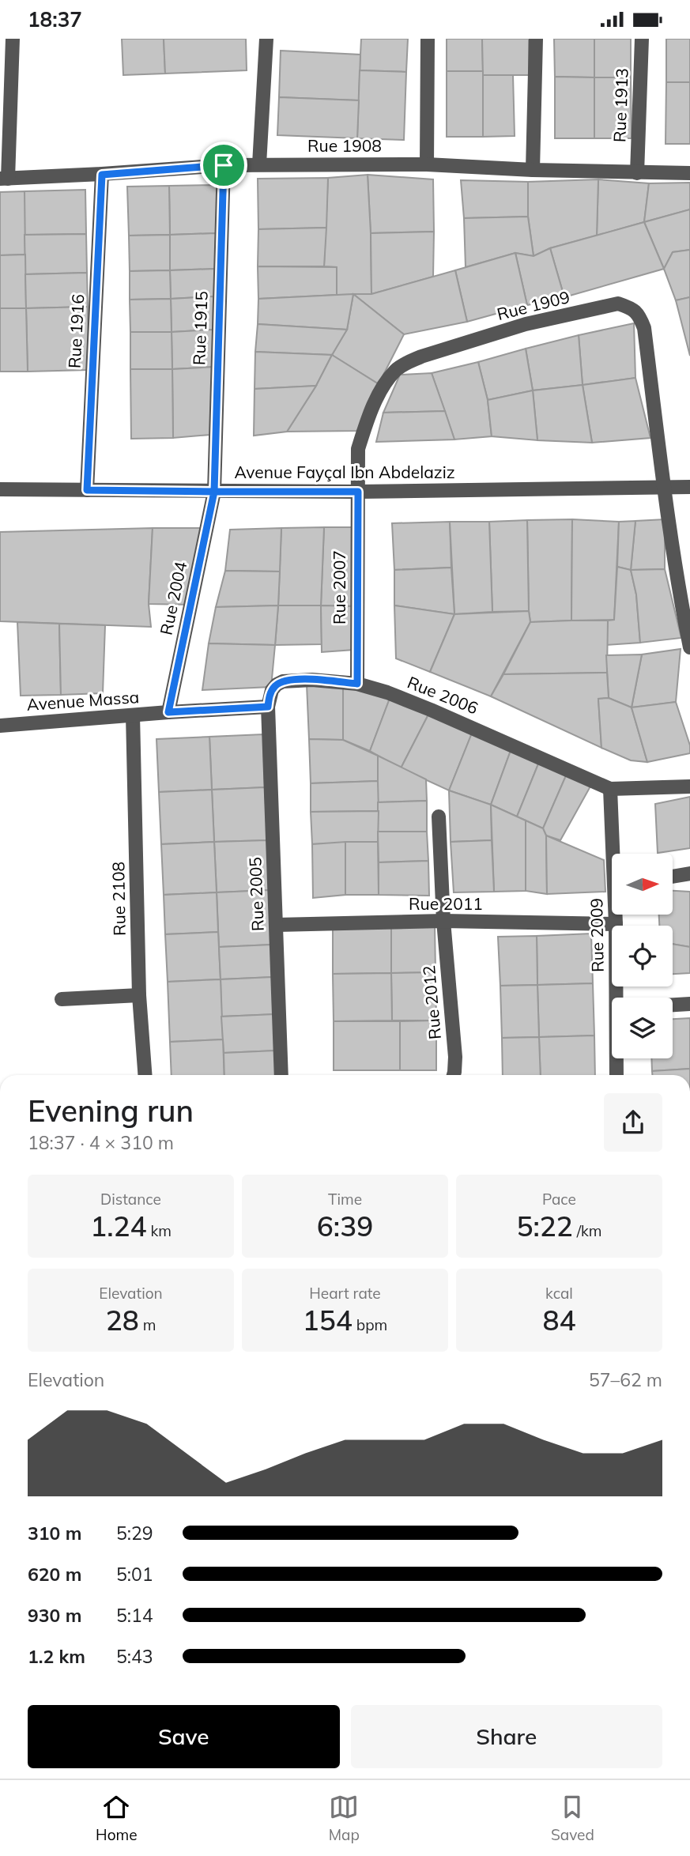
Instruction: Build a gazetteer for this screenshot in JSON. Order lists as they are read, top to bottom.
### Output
{
  "streets": {
    "street": [
      "Rue 1913",
      "Rue 1908",
      "Rue 1909",
      "Rue 1915",
      "Rue 1916",
      "Avenue Fayçal Ibn Abdelaziz",
      "Rue 2007",
      "Rue 2004",
      "Rue 2006",
      "Avenue Massa",
      "Rue 2005",
      "Rue 2108",
      "Rue 2011",
      "Rue 2009",
      "Rue 2012"
    ]
  },
  "crossings": [
    ["Rue 1913", "Rue 1908"],
    ["Rue 1908", "Rue 1915"],
    ["Rue 1908", "Rue 1916"],
    ["Rue 1909", "Avenue Fayçal Ibn Abdelaziz"],
    ["Rue 1909", "Rue 2007"],
    ["Rue 1915", "Avenue Fayçal Ibn Abdelaziz"],
    ["Rue 1915", "Rue 2004"],
    ["Rue 1916", "Avenue Fayçal Ibn Abdelaziz"],
    ["Avenue Fayçal Ibn Abdelaziz", "Rue 2007"],
    ["Avenue Fayçal Ibn Abdelaziz", "Rue 2004"],
    ["Rue 2007", "Rue 2006"],
    ["Rue 2004", "Avenue Massa"],
    ["Rue 2006", "Avenue Massa"],
    ["Rue 2006", "Rue 2005"],
    ["Rue 2006", "Rue 2009"],
    ["Avenue Massa", "Rue 2005"],
    ["Avenue Massa", "Rue 2108"],
    ["Rue 2005", "Rue 2011"],
    ["Rue 2011", "Rue 2009"],
    ["Rue 2011", "Rue 2012"]
  ],
  "north": "right",
  "page": {
    "status": "18:37",
    "heading": ["Evening run", "18:37 · 4 × 310 m"],
    "stats": [
      ["Distance", "1.24 km"],
      ["Time", "6:39"],
      ["Pace", "5:22 /km"],
      ["Elevation", "28 m"],
      ["Heart rate", "154 bpm"],
      ["kcal", "84"]
    ],
    "chart": ["Elevation", "57–62 m"],
    "list": [
      {
        "name": "310 m",
        "note": "5:29"
      },
      {
        "name": "620 m",
        "note": "5:01"
      },
      {
        "name": "930 m",
        "note": "5:14"
      },
      {
        "name": "1.2 km",
        "note": "5:43"
      }
    ],
    "buttons": ["Save", "Share"],
    "tabs": ["Home", "Map", "Saved"]
  }
}
